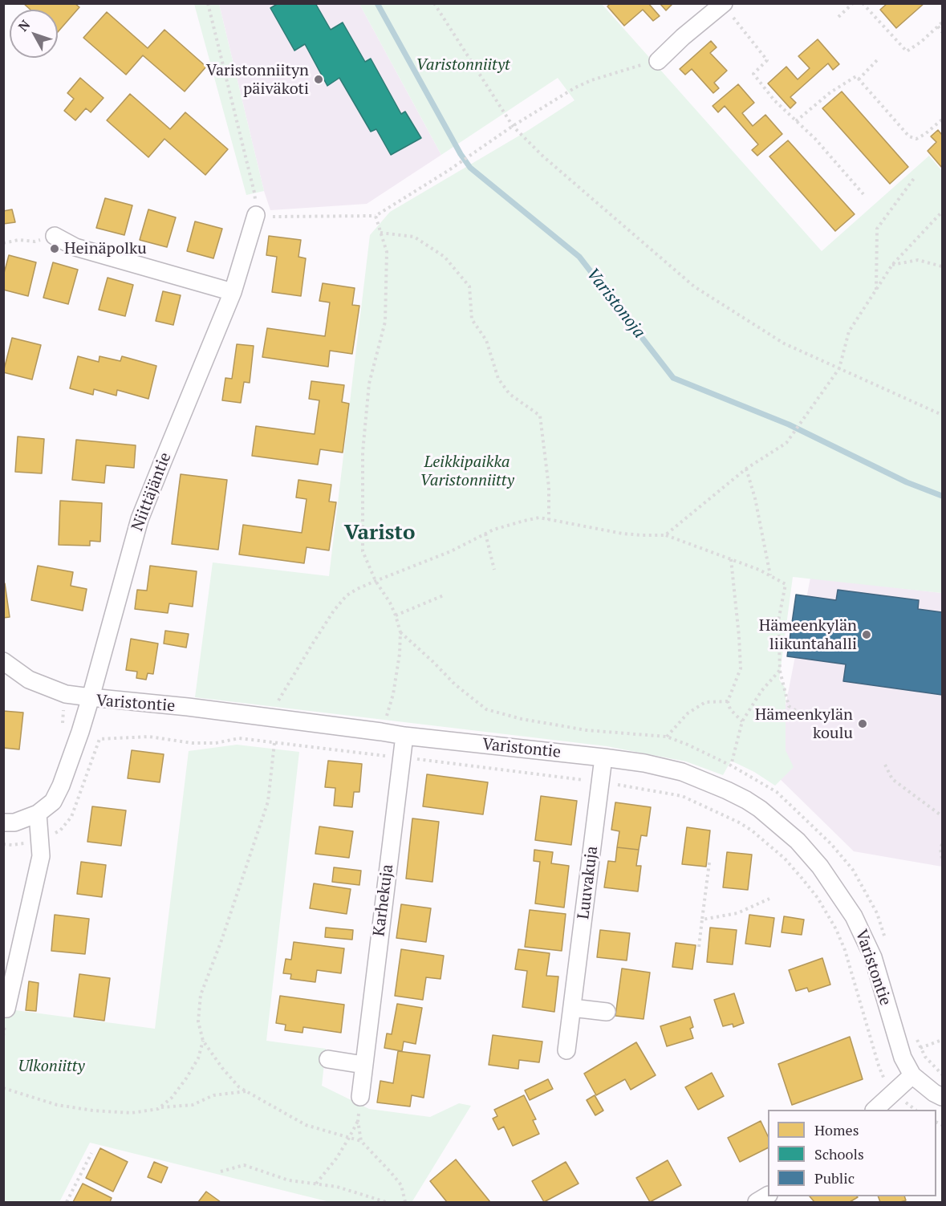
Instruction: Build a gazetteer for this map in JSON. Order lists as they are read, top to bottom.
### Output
{
  "streets": {
    "street": [
      "Niittäjäntie",
      "Varistontie",
      "Luuvakuja",
      "Karhekuja"
    ]
  },
  "crossings": [
    ["Niittäjäntie", "Varistontie"],
    ["Varistontie", "Luuvakuja"],
    ["Varistontie", "Karhekuja"]
  ],
  "districts": ["Varisto"],
  "water": ["Varistonoja"],
  "parks": ["Varistonniityt", "Leikkipaikka Varistonniitty", "Ulkoniitty"],
  "places": [
    "Varistonniityn päiväkoti",
    "Heinäpolku",
    "Hämeenkylän liikuntahalli",
    "Hämeenkylän koulu"
  ],
  "legend": ["Homes", "Schools", "Public"],
  "north": "top left"
}
